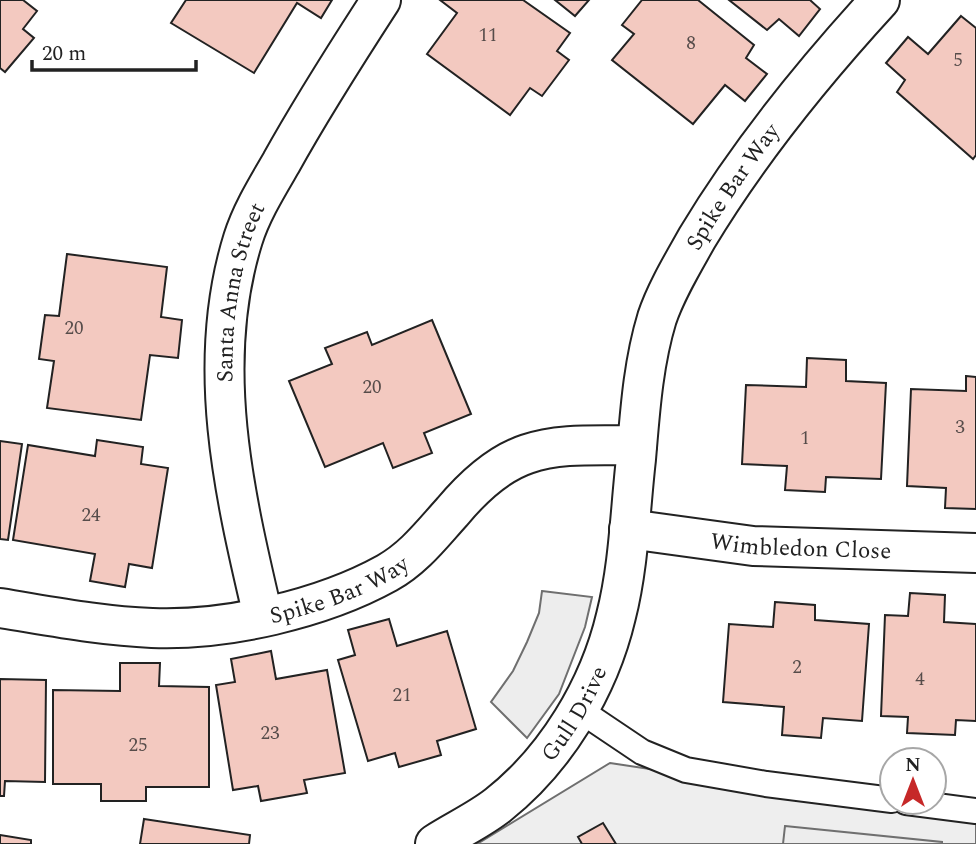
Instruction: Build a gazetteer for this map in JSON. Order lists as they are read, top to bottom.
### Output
{
  "streets": {
    "street": [
      "Spike Bar Way",
      "Santa Anna Street",
      "Wimbledon Close",
      "Gull Drive"
    ]
  },
  "crossings": [
    ["Spike Bar Way", "Santa Anna Street"],
    ["Spike Bar Way", "Wimbledon Close"],
    ["Spike Bar Way", "Gull Drive"],
    ["Wimbledon Close", "Gull Drive"]
  ],
  "house_numbers": [
    "11",
    "8",
    "5",
    "20",
    "20",
    "3",
    "1",
    "24",
    "2",
    "4",
    "21",
    "23",
    "25"
  ],
  "scale_bar": "20 m",
  "north": "top"
}
